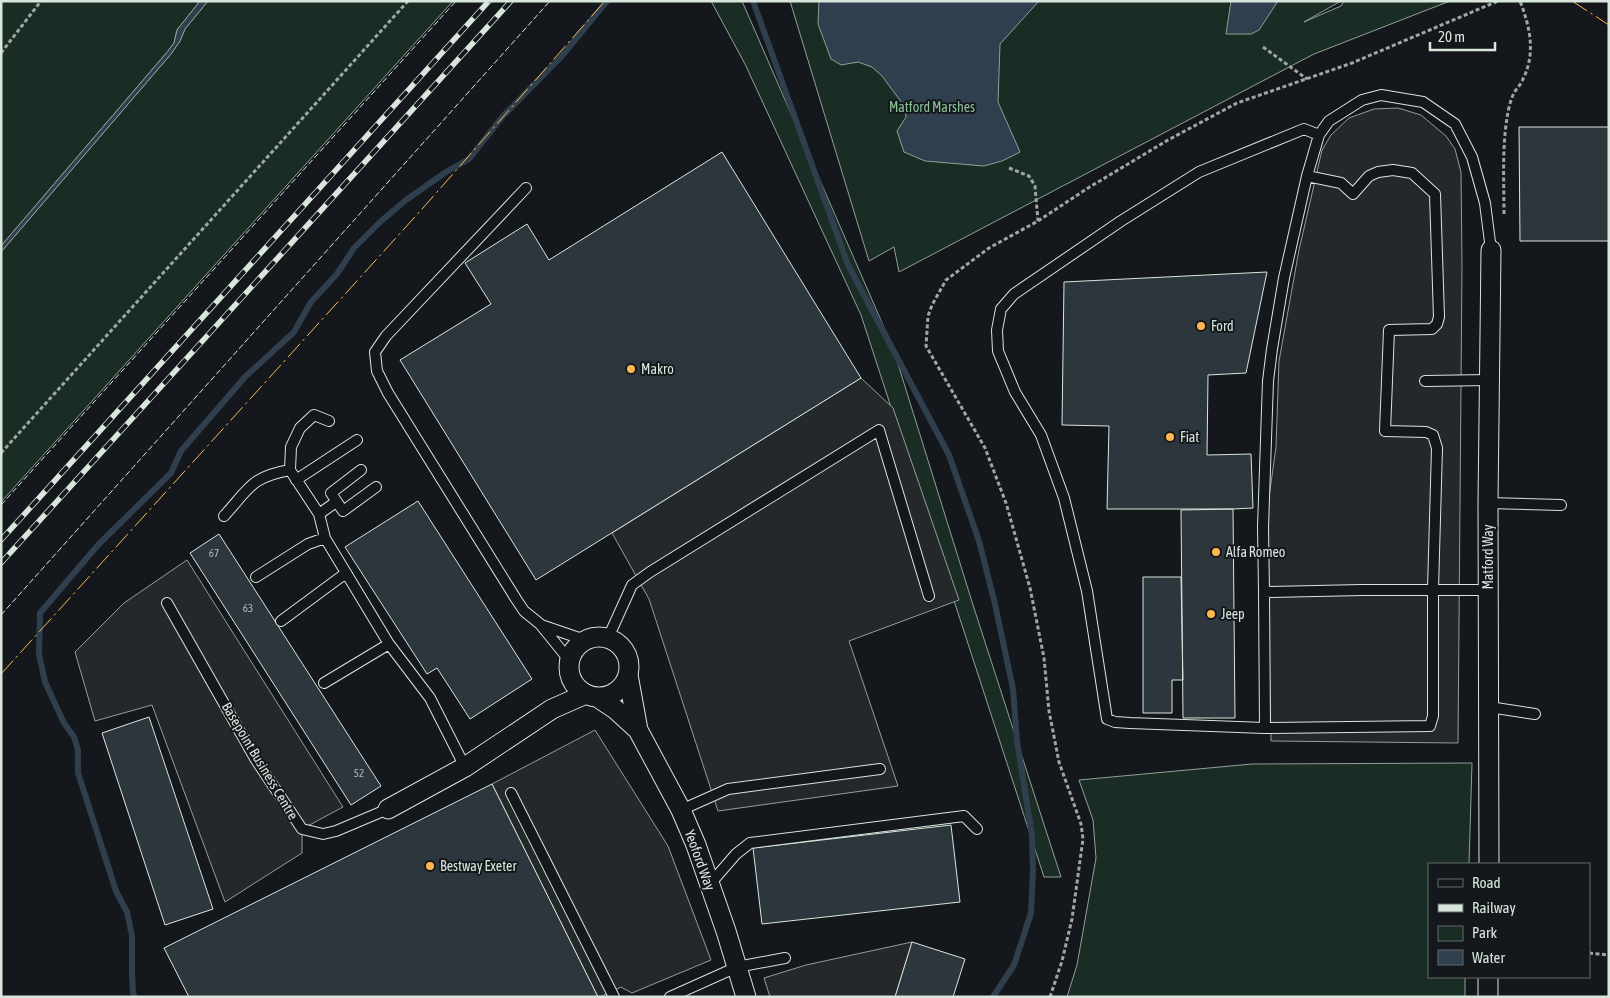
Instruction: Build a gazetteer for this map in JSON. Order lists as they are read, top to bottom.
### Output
{
  "streets": {
    "street": ["Matford Way", "Basepoint Business Centre", "Yeoford Way"]
  },
  "parks": ["Matford Marshes"],
  "places": [
    "Ford",
    "Makro",
    "Fiat",
    "Alfa Romeo",
    "Jeep",
    "Bestway Exeter"
  ],
  "house_numbers": ["67", "63", "52"],
  "legend": [
    "Road",
    "Railway",
    "Park",
    "Water"
  ],
  "scale_bar": "20 m"
}
